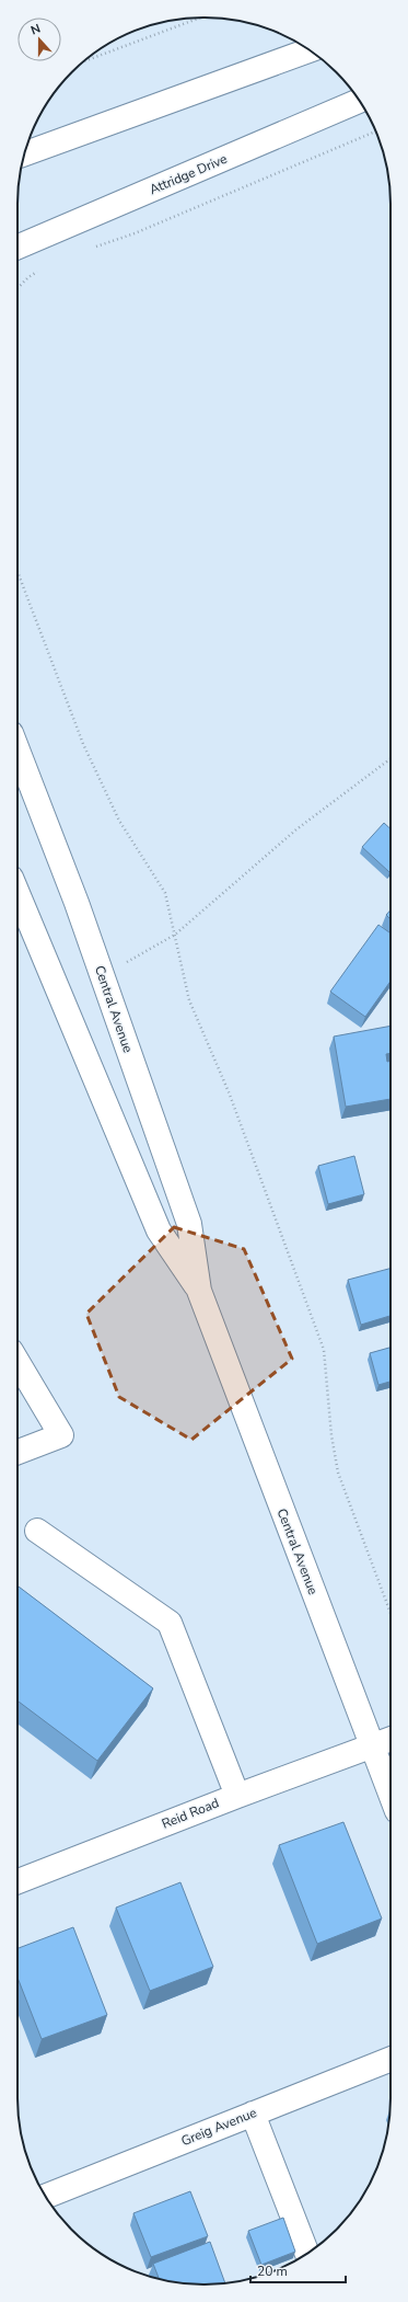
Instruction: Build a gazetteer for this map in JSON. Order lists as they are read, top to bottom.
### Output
{
  "streets": {
    "main road": [
      "Attridge Drive",
      "Central Avenue",
      "Reid Road",
      "Greig Avenue"
    ]
  },
  "crossings": [
    ["Central Avenue", "Reid Road"]
  ],
  "scale_bar": "20 m",
  "north": "top"
}
